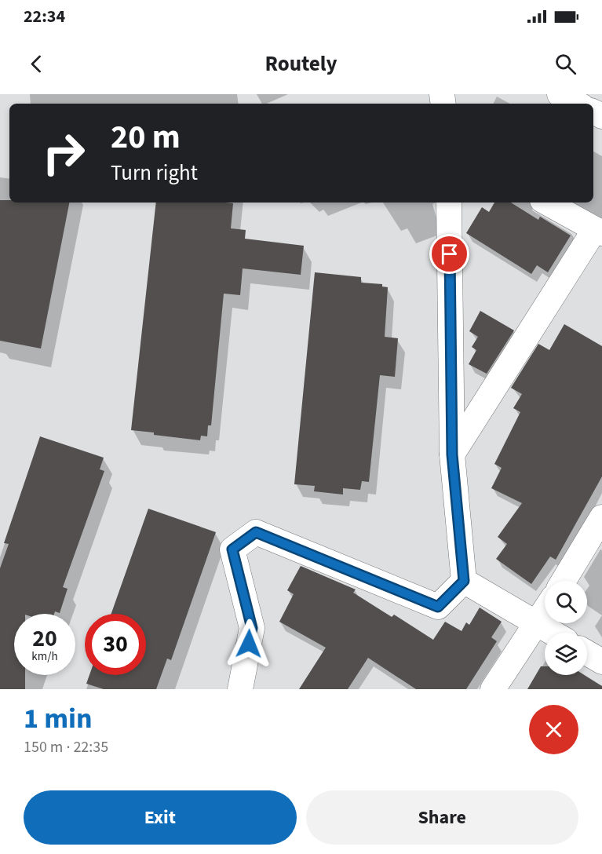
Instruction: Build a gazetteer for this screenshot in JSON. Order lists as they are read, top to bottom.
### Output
{
  "page": {
    "status": "22:34",
    "header": "Routely",
    "turn": ["20 m", "Turn right"],
    "speed": "20 km/h",
    "limit": "30",
    "heading": ["1 min", "150 m · 22:35"],
    "buttons": ["Exit", "Share"]
  }
}
